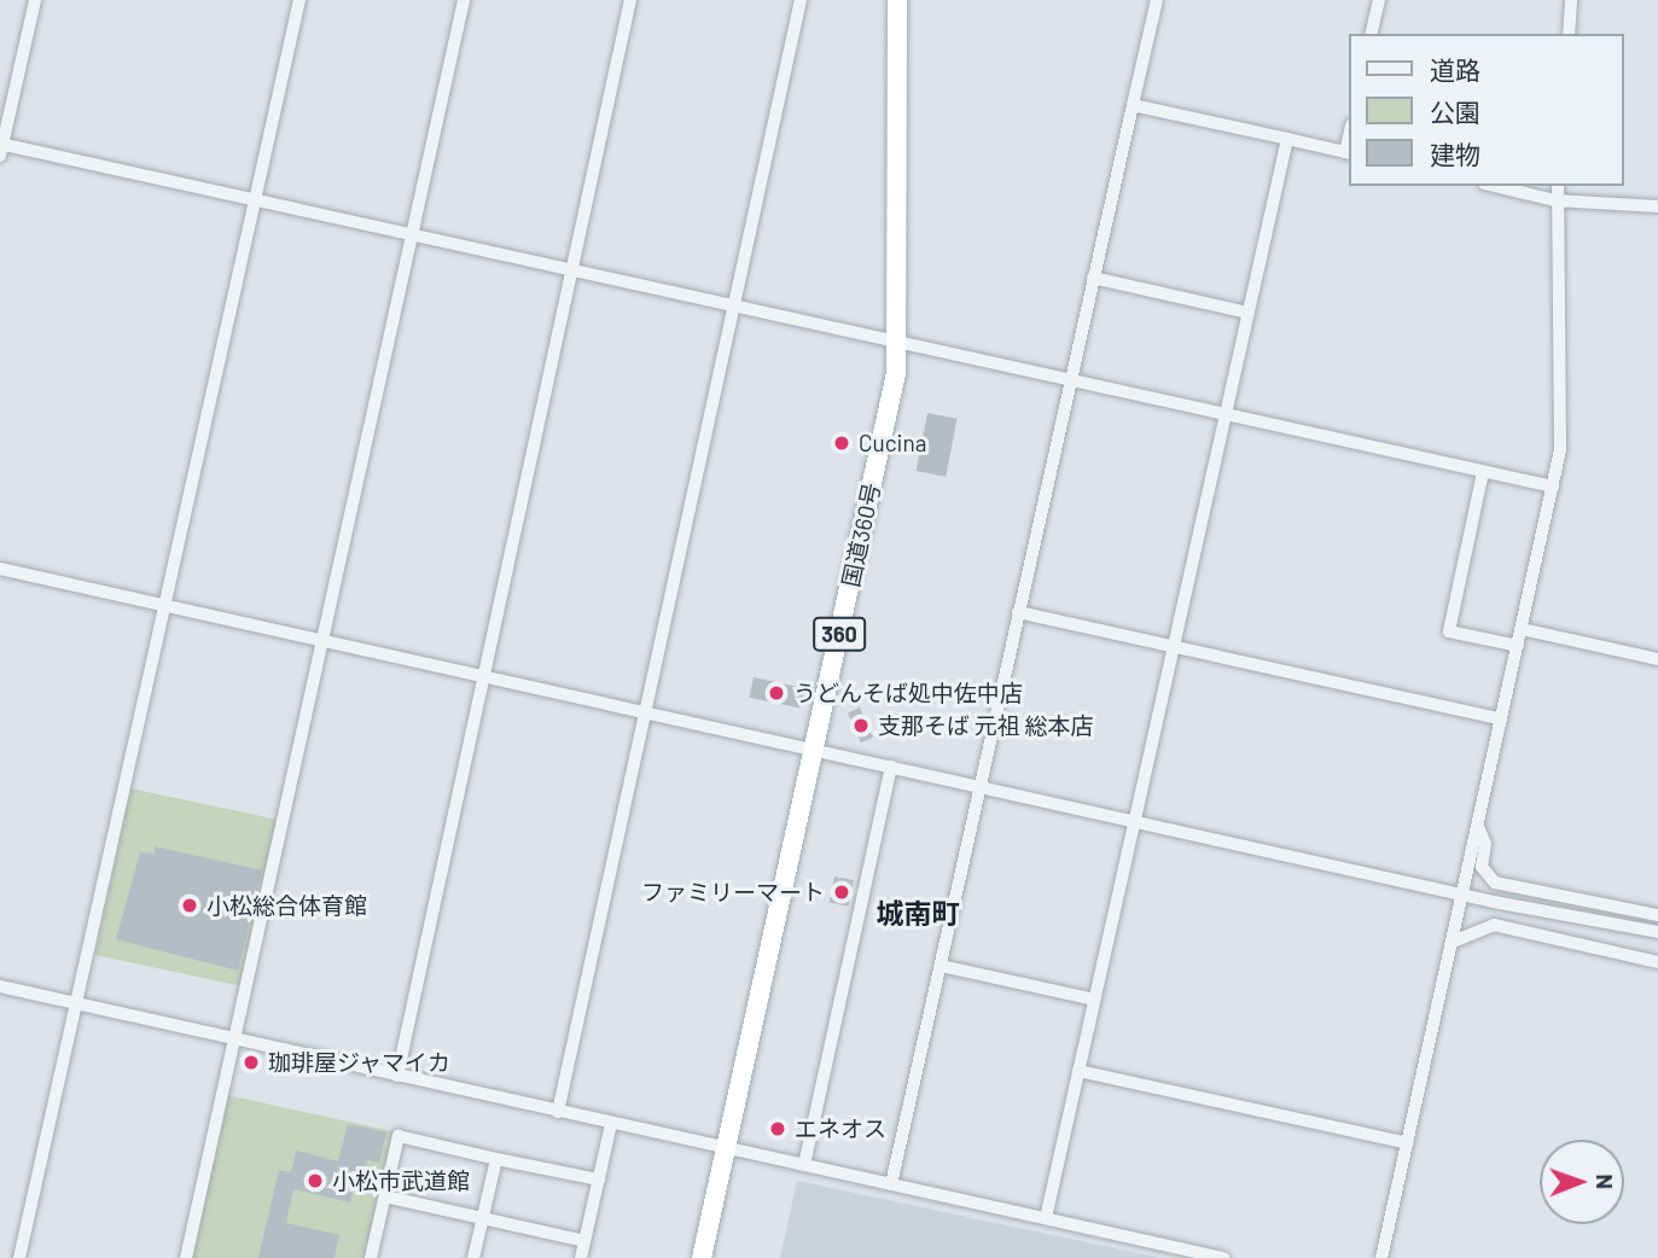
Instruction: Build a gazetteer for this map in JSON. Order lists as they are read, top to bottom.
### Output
{
  "streets": {
    "highway": ["国道360号", "360"]
  },
  "districts": ["城南町"],
  "places": [
    "Cucina",
    "うどんそば処中佐中店",
    "支那そば 元祖 総本店",
    "ファミリーマート",
    "小松総合体育館",
    "珈琲屋ジャマイカ",
    "エネオス",
    "小松市武道館"
  ],
  "legend": ["道路", "公園", "建物"],
  "north": "right"
}
